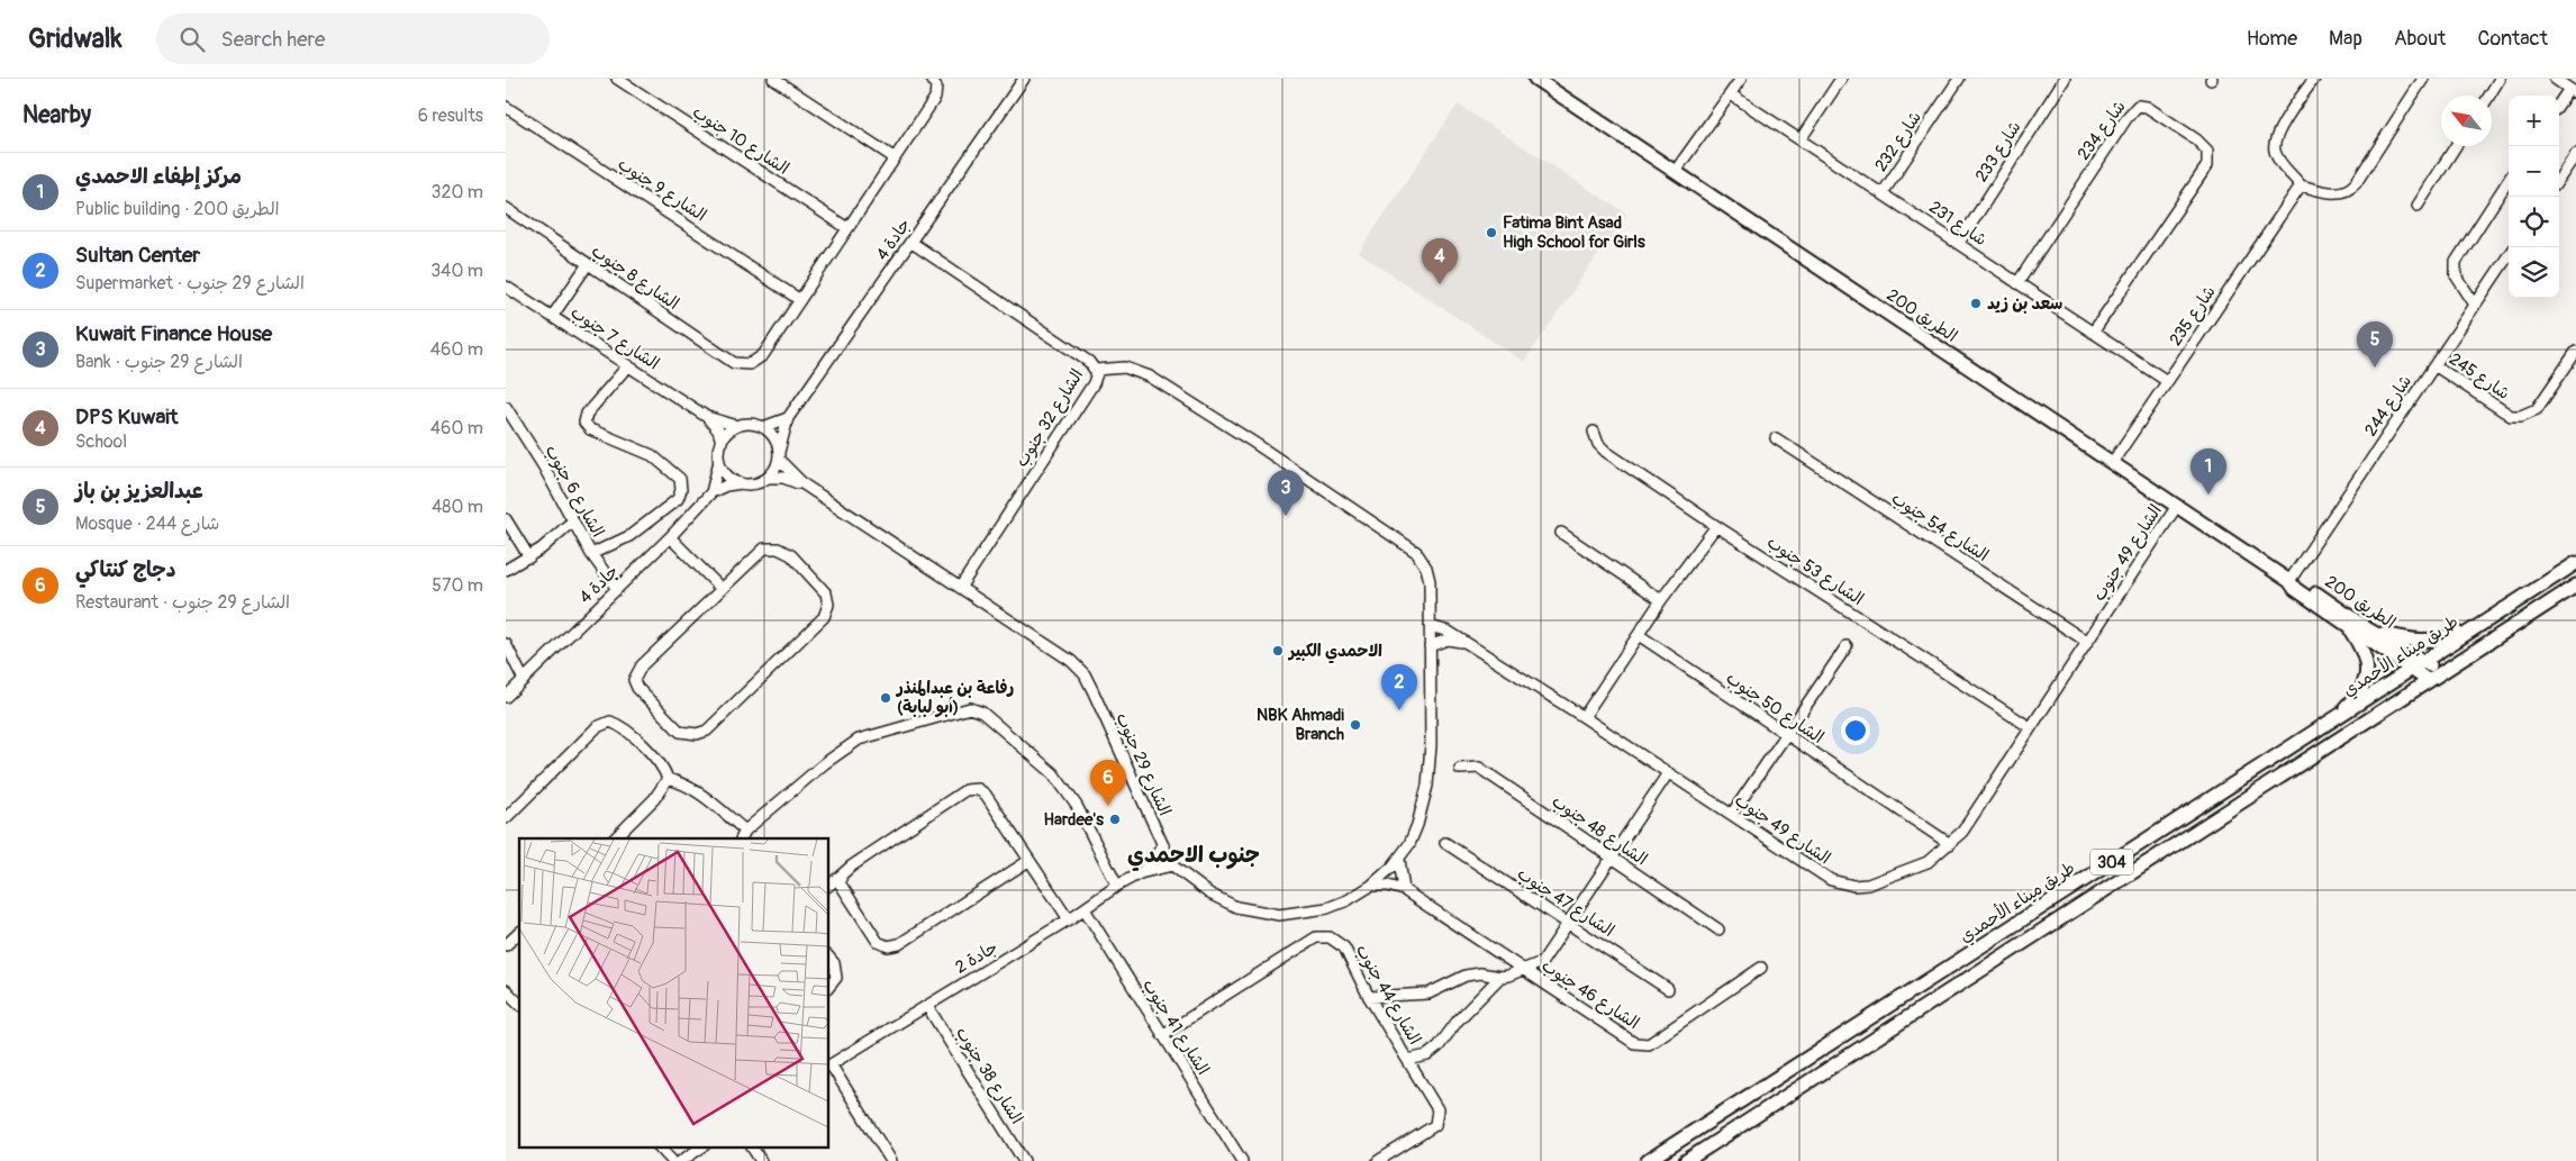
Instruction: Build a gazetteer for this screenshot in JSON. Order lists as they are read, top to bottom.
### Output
{
  "streets": {
    "main road": ["الطريق 200", "طريق ميناء الأحمدي", "304"],
    "street": [
      "شارع 234",
      "الشارع 10 جنوب",
      "شارع 232",
      "شارع 233",
      "الشارع 9 جنوب",
      "شارع 231",
      "جادة 4",
      "الشارع 8 جنوب",
      "شارع 235",
      "الشارع 7 جنوب",
      "شارع 245",
      "شارع 244",
      "الشارع 32 جنوب",
      "الشارع 6 جنوب",
      "الشارع 54 جنوب",
      "الشارع 49 جنوب",
      "الشارع 53 جنوب",
      "الشارع 50 جنوب",
      "الشارع 29 جنوب",
      "الشارع 48 جنوب",
      "الشارع 47 جنوب",
      "جادة 2",
      "الشارع 44 جنوب",
      "الشارع 46 جنوب",
      "الشارع 41 جنوب",
      "الشارع 38 جنوب"
    ]
  },
  "crossings": [
    ["شارع 234", "شارع 231"],
    ["شارع 232", "شارع 231"],
    ["شارع 233", "شارع 231"],
    ["الشارع 9 جنوب", "الشارع 8 جنوب"],
    ["شارع 231", "شارع 235"],
    ["جادة 4", "الشارع 7 جنوب"],
    ["جادة 4", "الشارع 32 جنوب"],
    ["جادة 4", "الشارع 6 جنوب"],
    ["جادة 4", "الشارع 29 جنوب"],
    ["الطريق 200", "شارع 235"],
    ["الطريق 200", "شارع 244"],
    ["الطريق 200", "الشارع 49 جنوب"],
    ["الطريق 200", "طريق ميناء الأحمدي"],
    ["الطريق 200", "304"],
    ["الشارع 7 جنوب", "الشارع 29 جنوب"],
    ["شارع 245", "شارع 244"],
    ["الشارع 32 جنوب", "الشارع 29 جنوب"],
    ["الشارع 54 جنوب", "الشارع 49 جنوب"],
    ["الشارع 49 جنوب", "الشارع 53 جنوب"],
    ["الشارع 49 جنوب", "الشارع 50 جنوب"],
    ["الشارع 49 جنوب", "الشارع 29 جنوب"],
    ["الشارع 29 جنوب", "جادة 2"],
    ["الشارع 29 جنوب", "الشارع 46 جنوب"],
    ["جادة 2", "الشارع 41 جنوب"],
    ["جادة 2", "الشارع 38 جنوب"],
    ["الشارع 44 جنوب", "الشارع 41 جنوب"]
  ],
  "districts": ["جنوب الاحمدي"],
  "places": [
    "Fatima Bint Asad High School for Girls",
    "سعد بن زيد",
    "الاحمدي الكبير",
    "رفاعة بن عبدالمنذر (أبو لبابة)",
    "NBK Ahmadi Branch",
    "Hardee's"
  ],
  "north": "top left",
  "page": {
    "header": "Gridwalk",
    "search": "Search here",
    "nav": [
      "Home",
      "Map",
      "About",
      "Contact"
    ],
    "heading": ["Nearby", "6 results"],
    "map_buttons": ["+", "−"],
    "list": [
      {
        "mark": "1",
        "name": "مركز إطفاء الاحمدي",
        "note": "Public building · الطريق 200",
        "value": "320 m"
      },
      {
        "mark": "2",
        "name": "Sultan Center",
        "note": "Supermarket · الشارع 29 جنوب",
        "value": "340 m"
      },
      {
        "mark": "3",
        "name": "Kuwait Finance House",
        "note": "Bank · الشارع 29 جنوب",
        "value": "460 m"
      },
      {
        "mark": "4",
        "name": "DPS Kuwait",
        "note": "School",
        "value": "460 m"
      },
      {
        "mark": "5",
        "name": "عبدالعزيز بن باز",
        "note": "Mosque · شارع 244",
        "value": "480 m"
      },
      {
        "mark": "6",
        "name": "دجاج كنتاكي",
        "note": "Restaurant · الشارع 29 جنوب",
        "value": "570 m"
      }
    ],
    "pins": [
      "4",
      "5",
      "1",
      "3",
      "2",
      "6"
    ]
  }
}
